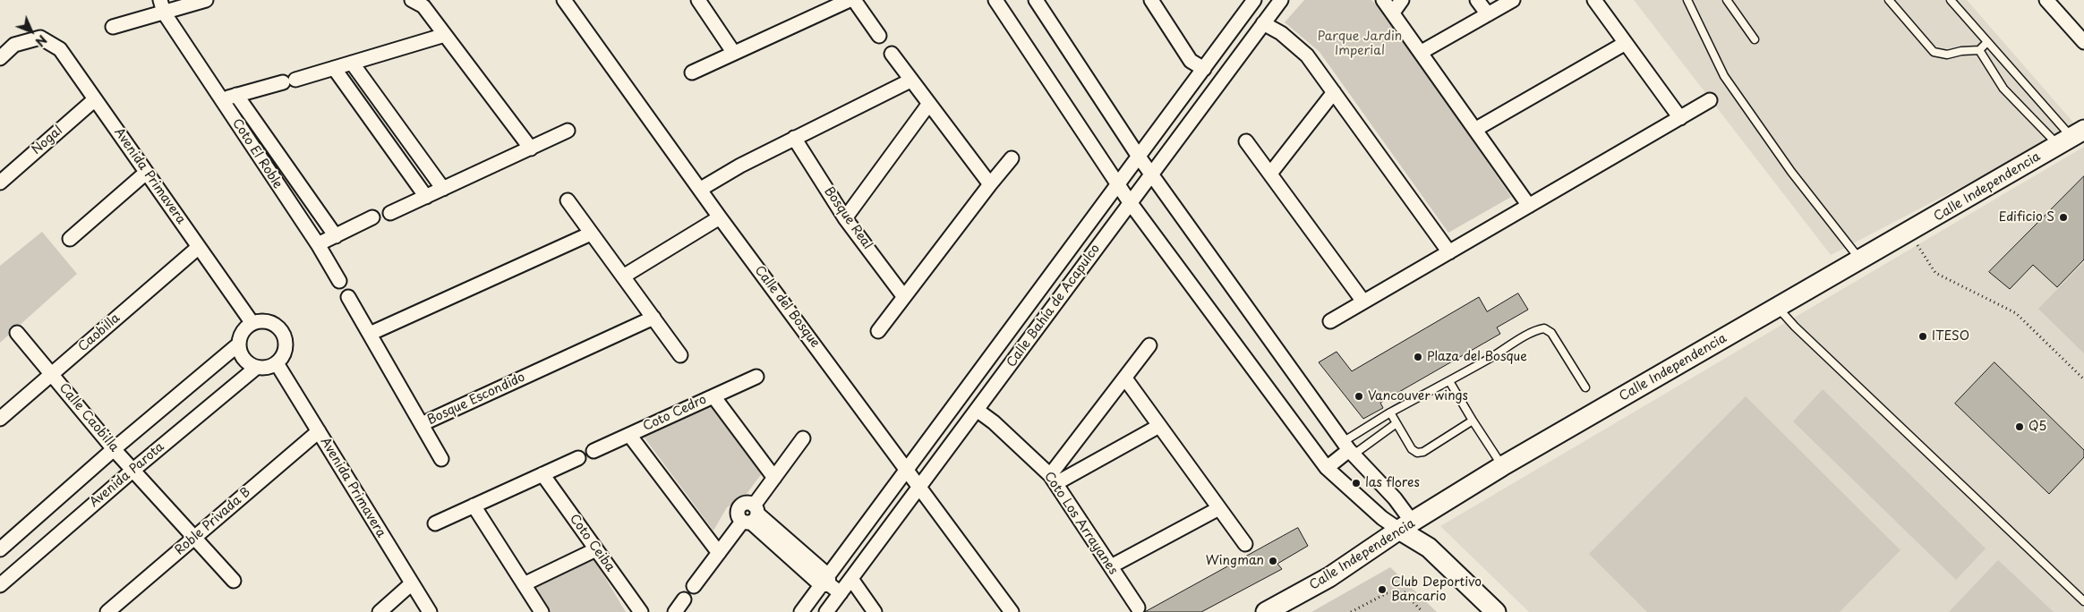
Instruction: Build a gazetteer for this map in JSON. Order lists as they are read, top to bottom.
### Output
{
  "streets": {
    "street": [
      "Nogal",
      "Coto El Roble",
      "Avenida Primavera",
      "Calle Independencia",
      "Bosque Real",
      "Calle Bahía de Acapulco",
      "Calle del Bosque",
      "Caobilla",
      "Bosque Escondido",
      "Coto Cedro",
      "Calle Caobilla",
      "Avenida Parota",
      "Roble Privada B",
      "Coto Los Arrayanes",
      "Coto Ceiba"
    ]
  },
  "crossings": [
    ["Nogal", "Avenida Primavera"],
    ["Avenida Primavera", "Caobilla"],
    ["Avenida Primavera", "Avenida Parota"],
    ["Avenida Primavera", "Roble Privada B"],
    ["Calle Bahía de Acapulco", "Calle del Bosque"],
    ["Calle Bahía de Acapulco", "Coto Los Arrayanes"],
    ["Caobilla", "Calle Caobilla"],
    ["Calle Caobilla", "Avenida Parota"],
    ["Calle Caobilla", "Roble Privada B"]
  ],
  "parks": ["Parque Jardin Imperial"],
  "places": [
    "Edificio S",
    "ITESO",
    "Plaza del Bosque",
    "Vancouver wings",
    "Q5",
    "las flores",
    "Wingman",
    "Club Deportivo Bancario"
  ],
  "north": "bottom right"
}
